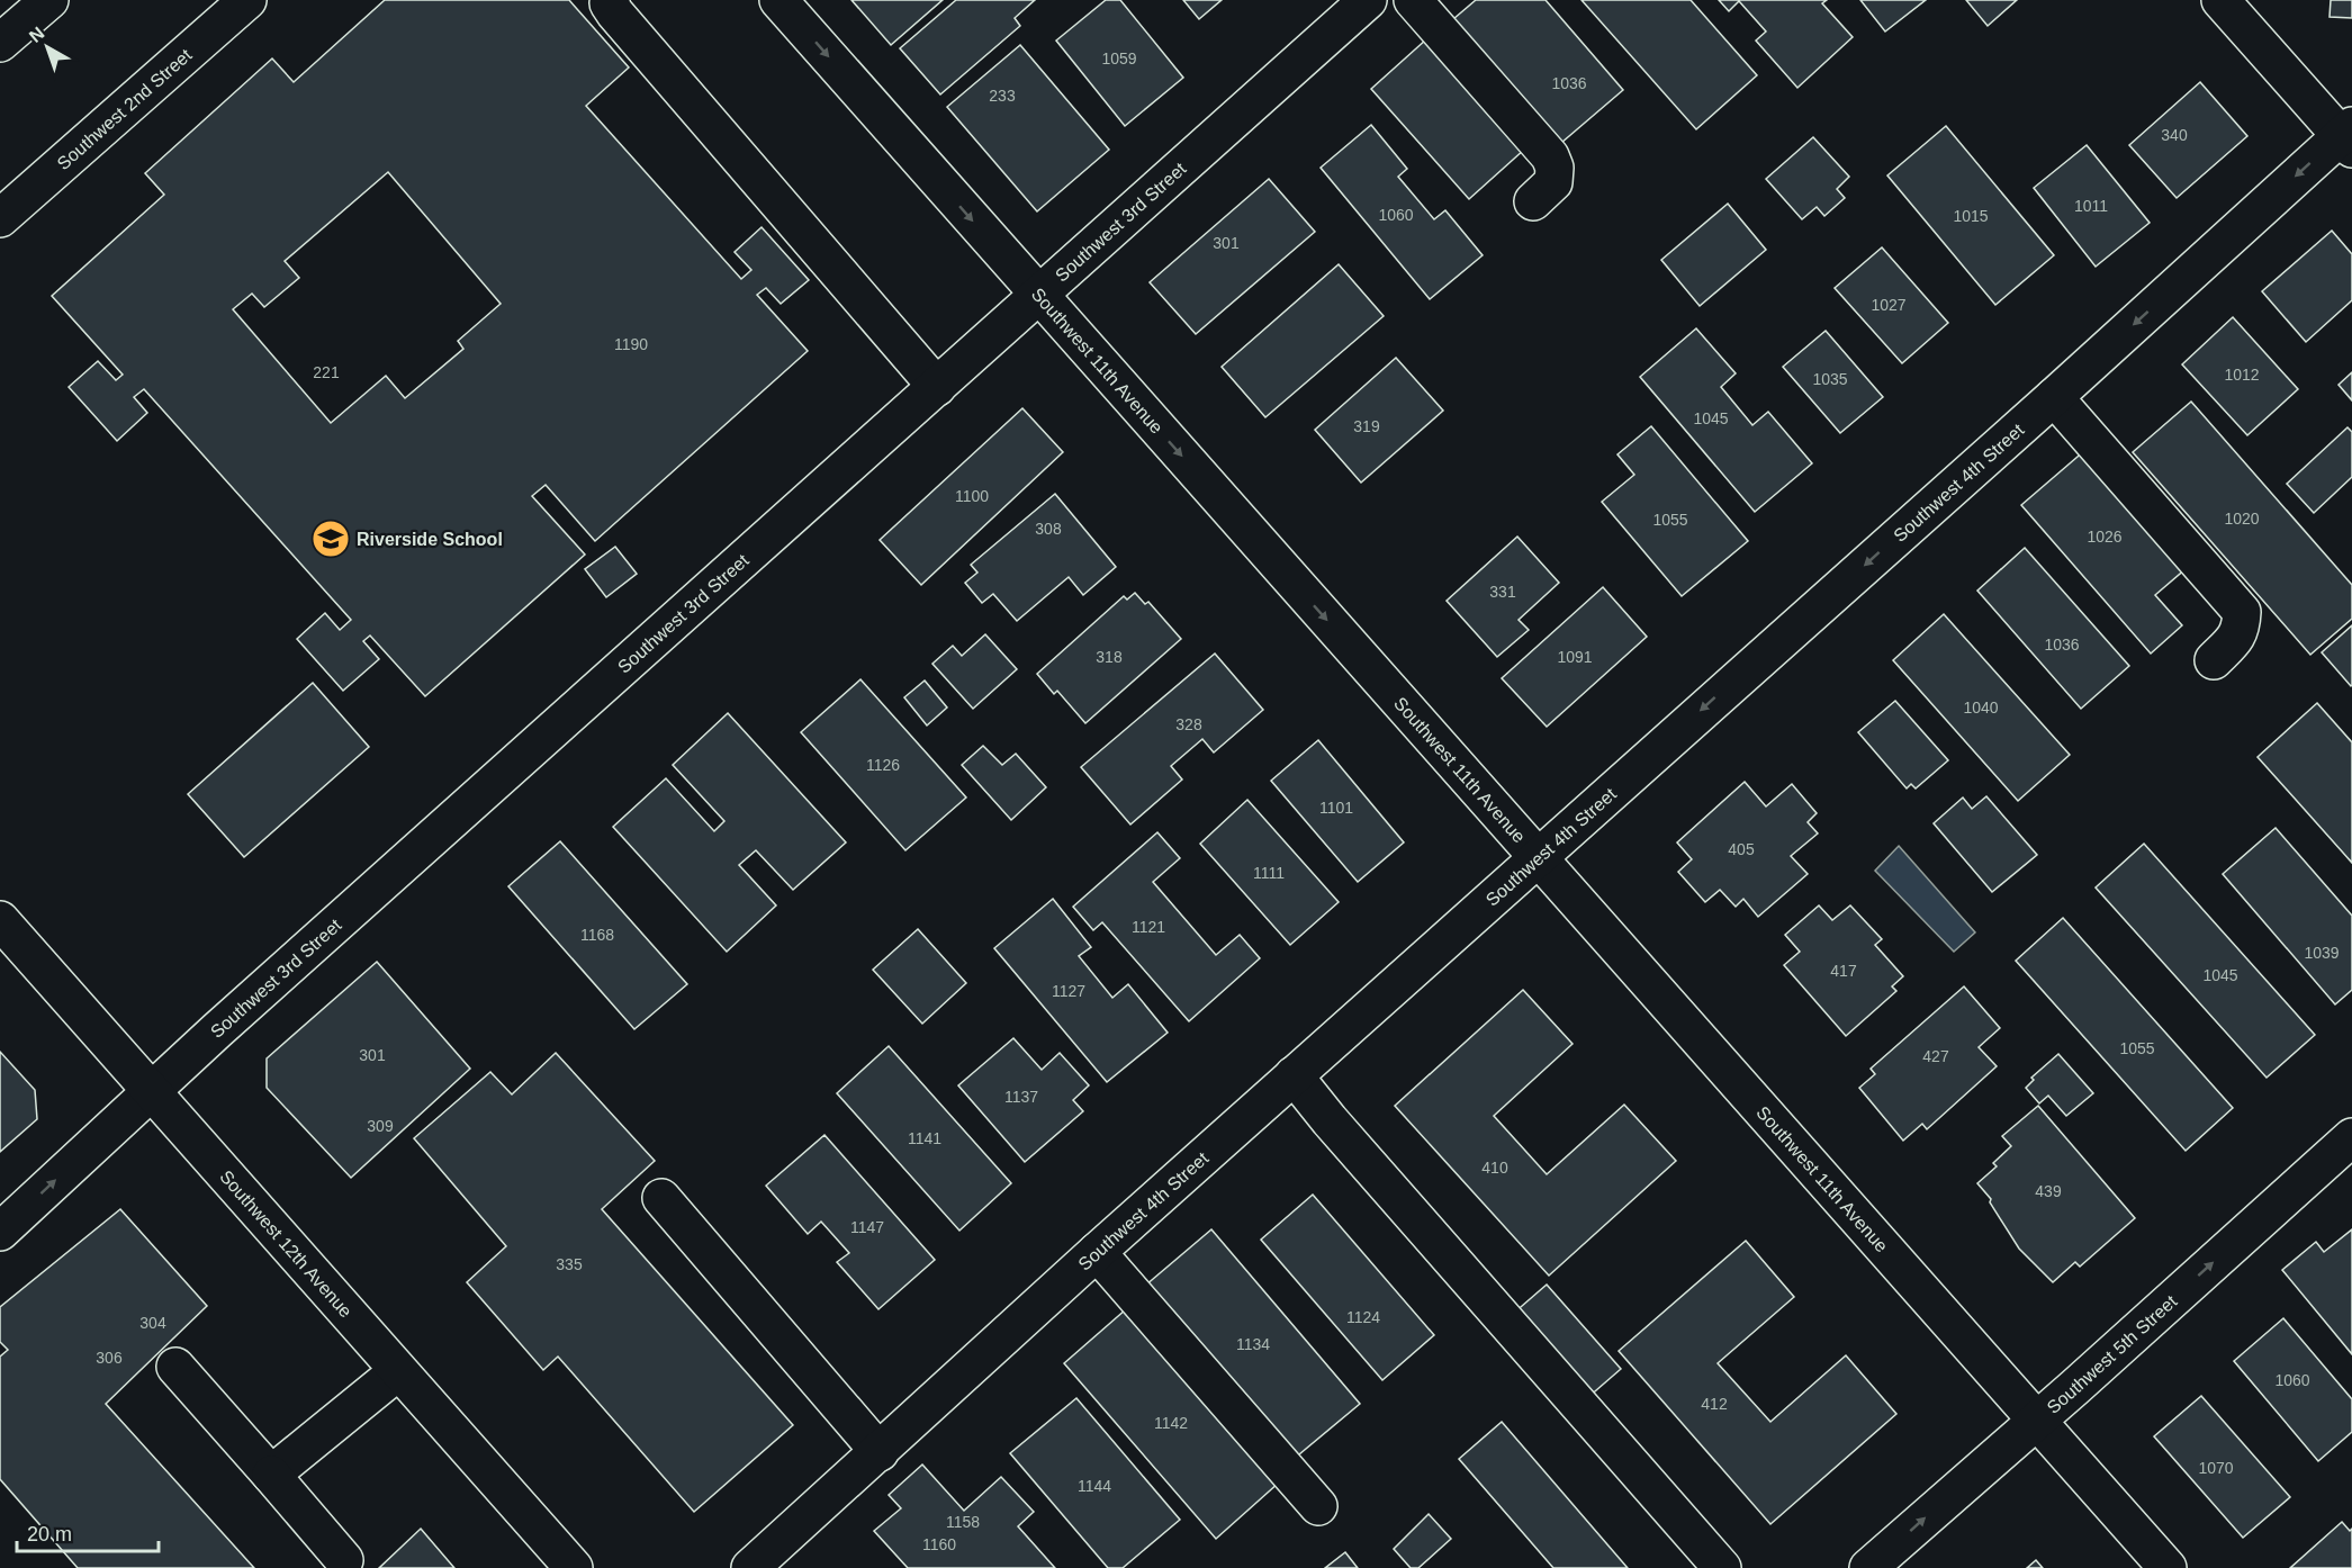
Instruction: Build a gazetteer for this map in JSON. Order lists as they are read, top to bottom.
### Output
{
  "streets": {
    "street": [
      "Southwest 2nd Street",
      "Southwest 3rd Street",
      "Southwest 11th Avenue",
      "Southwest 4th Street",
      "Southwest 12th Avenue",
      "Southwest 5th Street"
    ]
  },
  "crossings": [
    ["Southwest 3rd Street", "Southwest 11th Avenue"],
    ["Southwest 3rd Street", "Southwest 12th Avenue"],
    ["Southwest 11th Avenue", "Southwest 4th Street"],
    ["Southwest 11th Avenue", "Southwest 5th Street"]
  ],
  "one_way": ["Southwest 4th Street", "Southwest 5th Street"],
  "places": {
    "school or university": ["Riverside School"]
  },
  "house_numbers": [
    "1059",
    "1036",
    "233",
    "340",
    "1011",
    "1060",
    "1015",
    "301",
    "1027",
    "1190",
    "221",
    "1012",
    "1035",
    "1045",
    "319",
    "1100",
    "1020",
    "1055",
    "308",
    "1026",
    "331",
    "1036",
    "318",
    "1091",
    "1040",
    "328",
    "1126",
    "1101",
    "405",
    "1111",
    "1121",
    "1168",
    "1039",
    "417",
    "1045",
    "1127",
    "1055",
    "301",
    "427",
    "1137",
    "309",
    "1141",
    "410",
    "439",
    "1147",
    "335",
    "1124",
    "304",
    "1134",
    "306",
    "1060",
    "412",
    "1142",
    "1070",
    "1144",
    "1158",
    "1160"
  ],
  "scale_bar": "20 m",
  "north": "top left"
}
